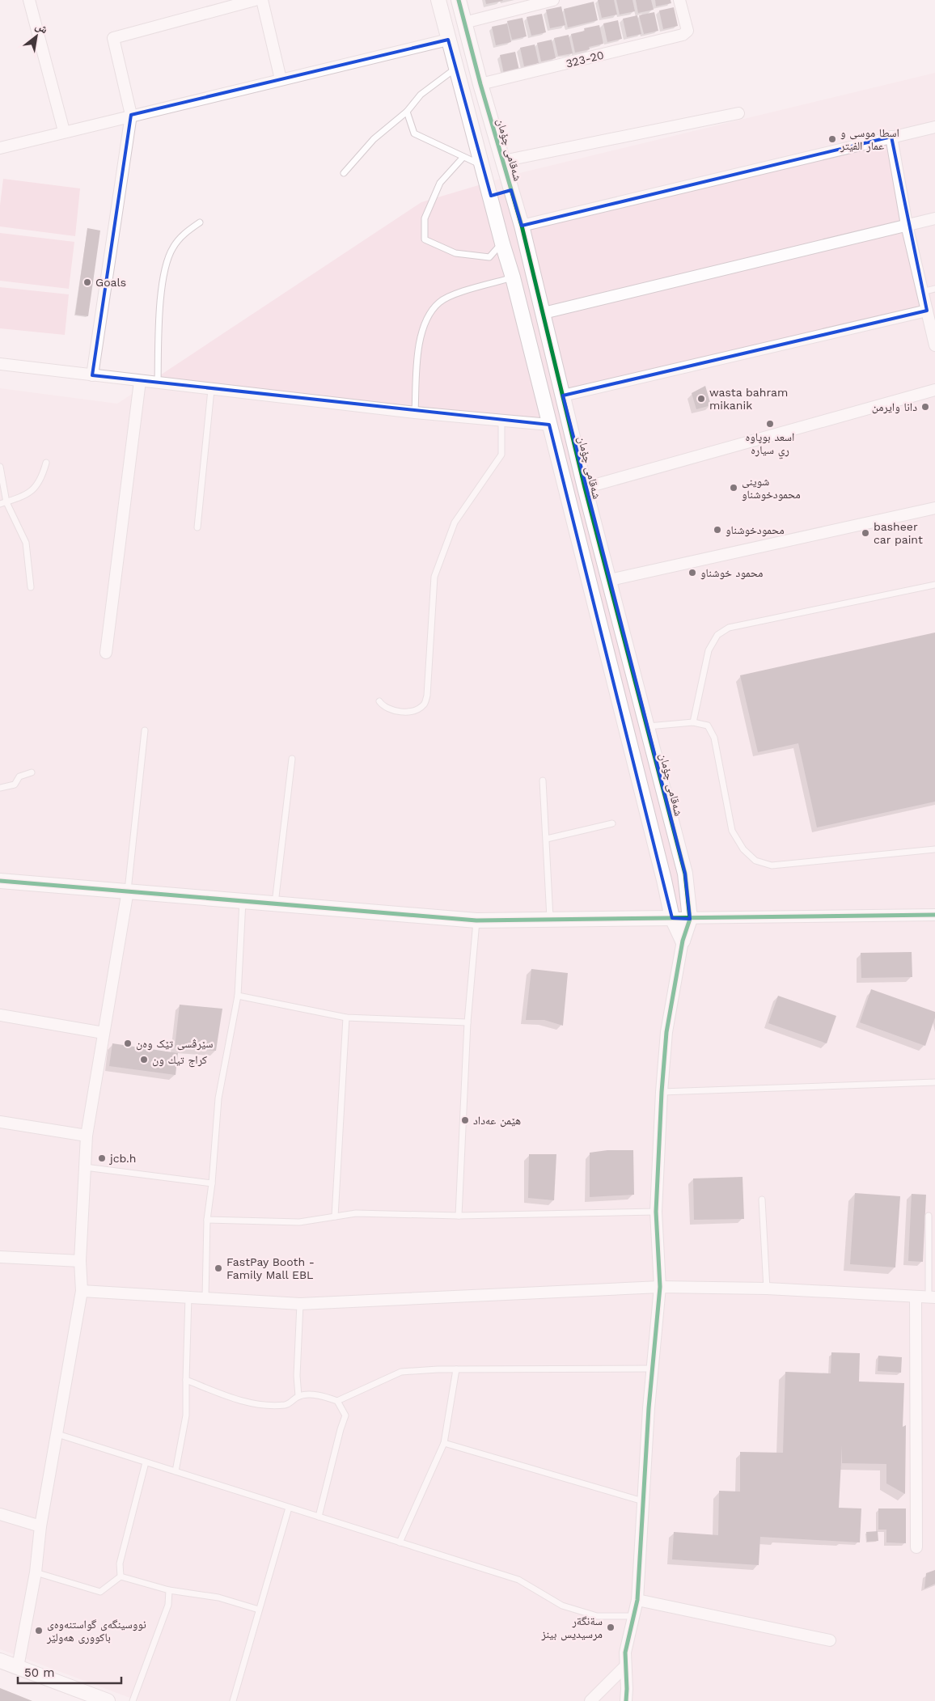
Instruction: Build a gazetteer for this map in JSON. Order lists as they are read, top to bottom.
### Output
{
  "streets": {
    "street": ["323-20", "شەقامی چۆمان"]
  },
  "crossings": [
    ["323-20", "شەقامی چۆمان"]
  ],
  "places": [
    "اسطا موسى و عمار الفيتر",
    "Goals",
    "wasta bahram mikanik",
    "دانا وایرمن",
    "اسعد بوپاوه ري سياره",
    "شوينى محمودخوشناو",
    "محمودخوشناو",
    "basheer car paint",
    "محمود خوشناو",
    "سێرڤسی تێک وەن",
    "كراج تيك ون",
    "هێمن عەداد",
    "jcb.h",
    "FastPay Booth - Family Mall EBL",
    "سةنگةر مرسيديس بينز",
    "نووسینگەی گواستنەوەی باکووری هەولێر"
  ],
  "scale_bar": "50 m",
  "north": "top right"
}
